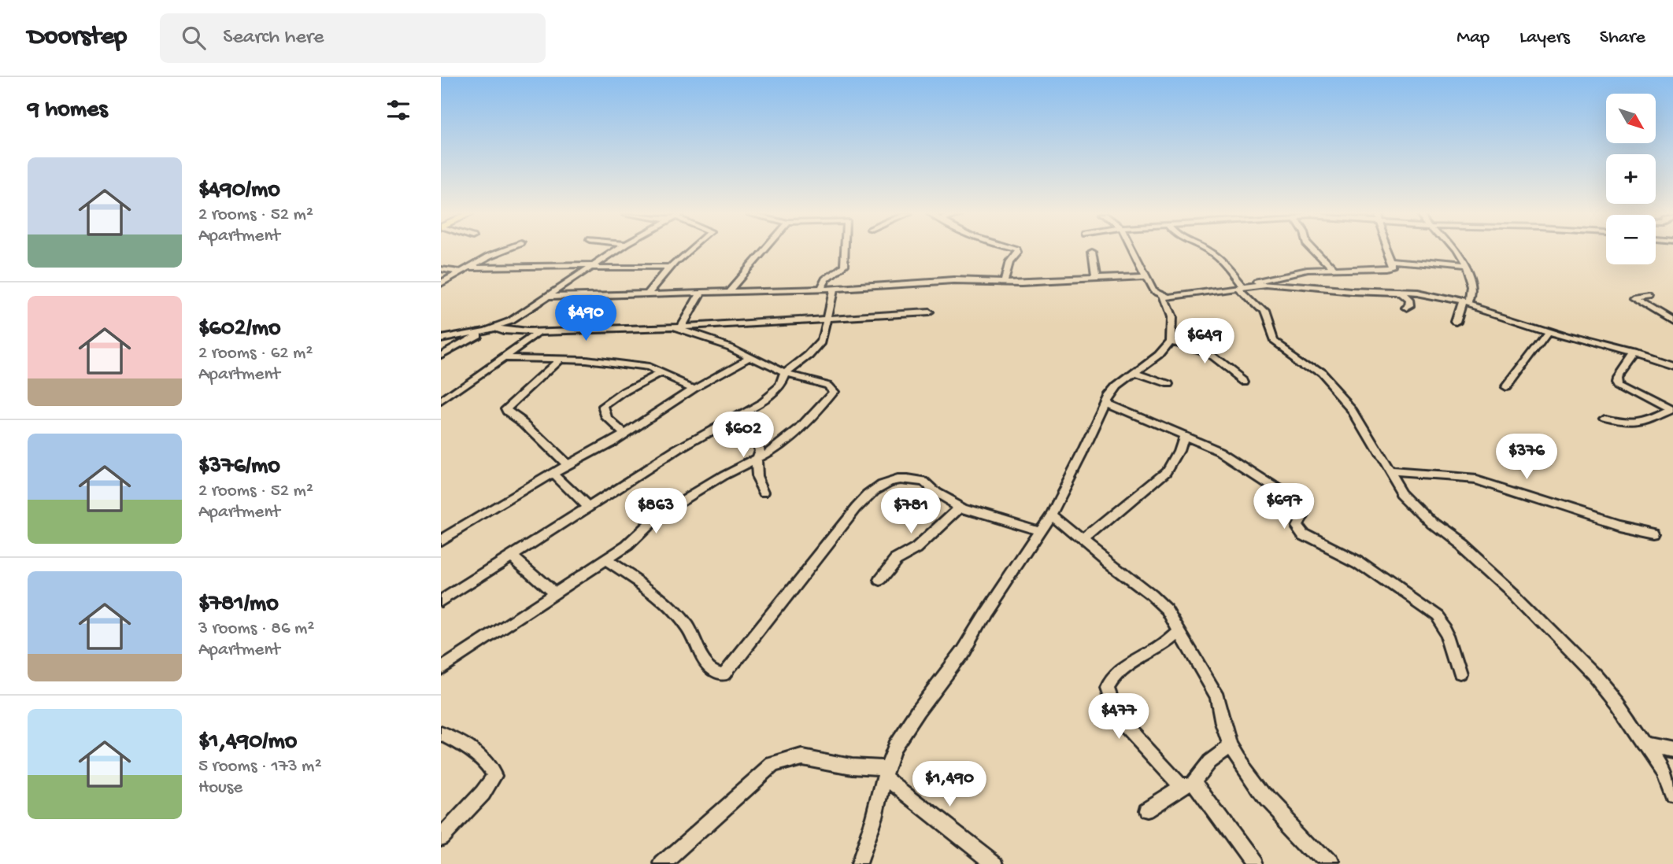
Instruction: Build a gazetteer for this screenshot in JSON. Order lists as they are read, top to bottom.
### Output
{
  "north": "bottom right",
  "page": {
    "header": "Doorstep",
    "search": "Search here",
    "nav": ["Map", "Layers", "Share"],
    "heading": "9 homes",
    "map_buttons": ["+", "−"],
    "list": [
      {
        "name": "$490/mo",
        "note": "2 rooms · 52 m² · Apartment"
      },
      {
        "name": "$602/mo",
        "note": "2 rooms · 62 m² · Apartment"
      },
      {
        "name": "$376/mo",
        "note": "2 rooms · 52 m² · Apartment"
      },
      {
        "name": "$781/mo",
        "note": "3 rooms · 86 m² · Apartment"
      },
      {
        "name": "$1,490/mo",
        "note": "5 rooms · 173 m² · House"
      }
    ],
    "price": [
      "$490",
      "$649",
      "$602",
      "$376",
      "$697",
      "$863",
      "$781",
      "$477",
      "$1,490"
    ]
  }
}
